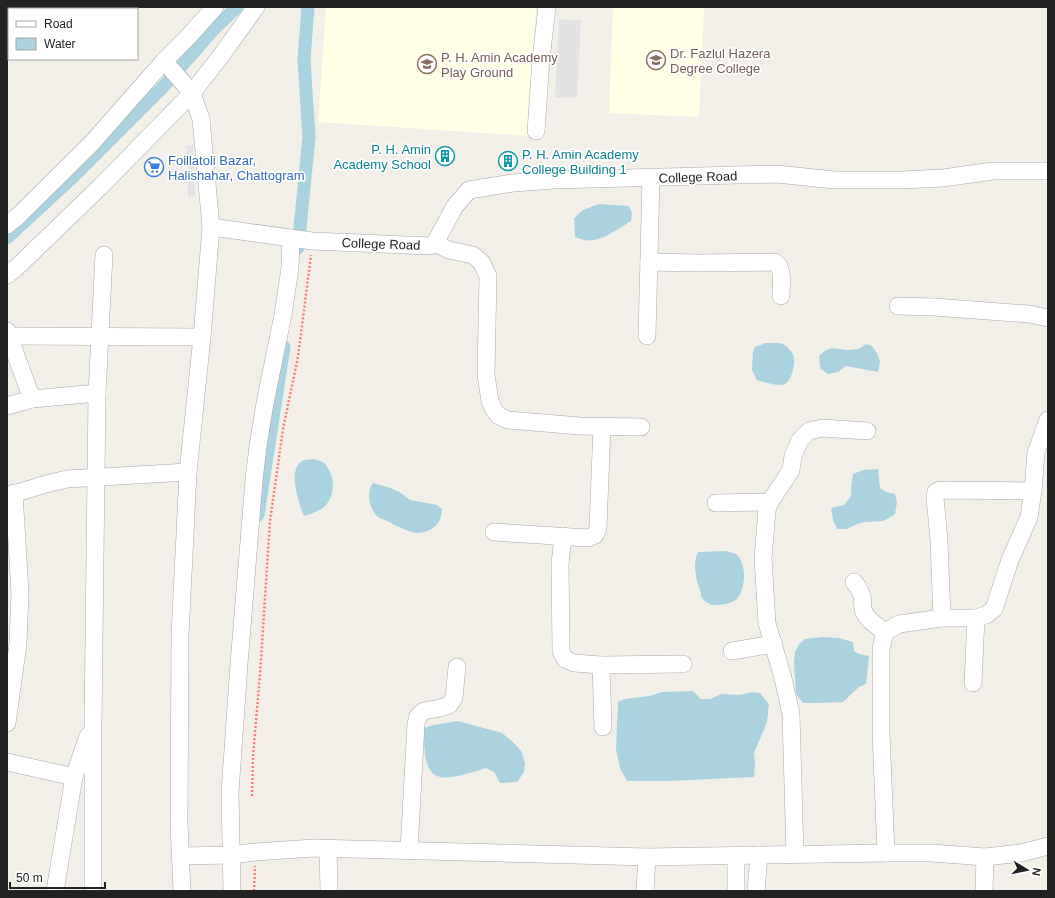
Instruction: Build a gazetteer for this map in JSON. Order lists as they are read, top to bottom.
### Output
{
  "streets": {
    "street": ["College Road"]
  },
  "places": {
    "school or university": ["Dr. Fazlul Hazera Degree College", "P. H. Amin Academy Play Ground"],
    "building": ["P. H. Amin Academy School", "P. H. Amin Academy College Building 1"],
    "supermarket": ["Foillatoli Bazar, Halishahar, Chattogram"]
  },
  "legend": ["Road", "Water"],
  "scale_bar": "50 m",
  "north": "right"
}
